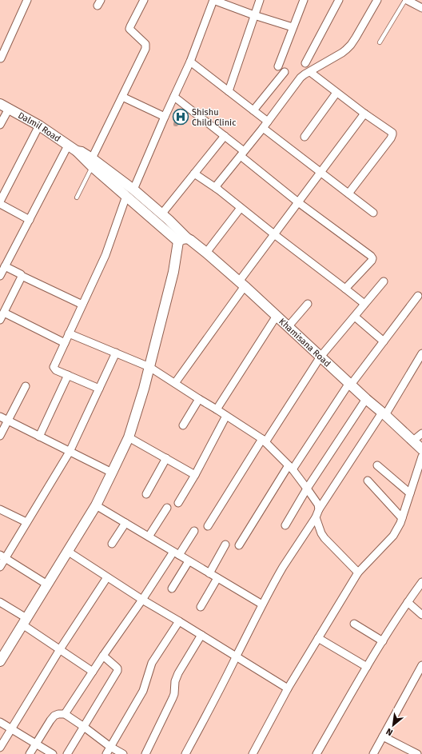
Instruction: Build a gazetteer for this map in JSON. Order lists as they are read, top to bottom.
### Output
{
  "streets": {
    "street": ["Dalmil Road", "Khamisana Road"]
  },
  "places": {
    "hospital": ["Shishu Child Clinic"]
  },
  "north": "bottom left"
}
